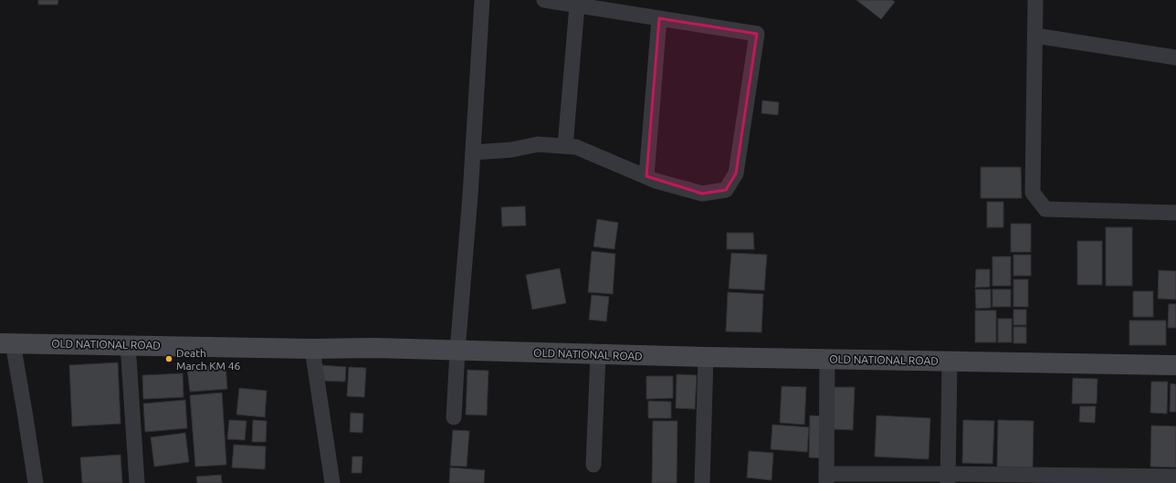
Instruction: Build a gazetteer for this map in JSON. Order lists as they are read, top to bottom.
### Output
{
  "streets": {
    "main road": ["OLD NATIONAL ROAD"]
  },
  "places": ["Death March KM 46"]
}
